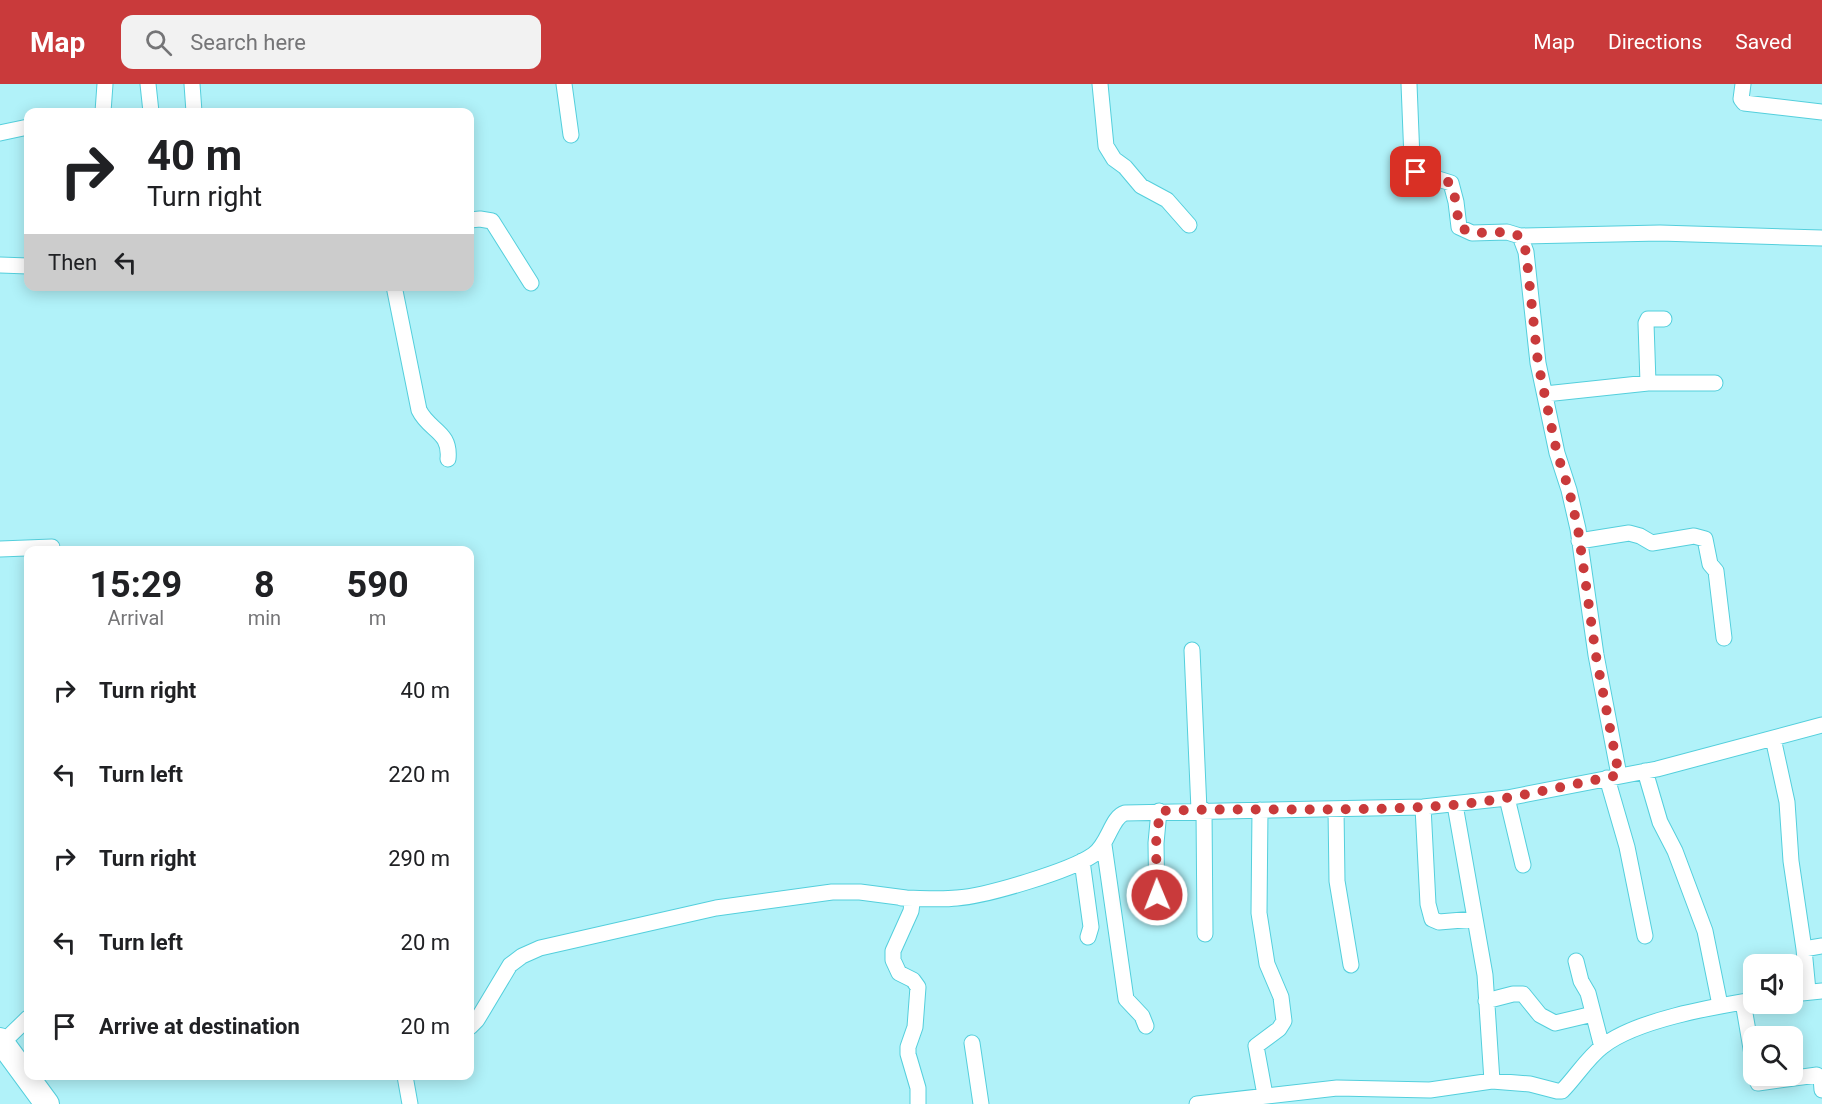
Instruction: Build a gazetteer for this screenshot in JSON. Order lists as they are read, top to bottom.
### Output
{
  "page": {
    "header": "Map",
    "search": "Search here",
    "nav": ["Map", "Directions", "Saved"],
    "turn": ["40 m", "Turn right"],
    "then": "Then",
    "eta": [
      "15:29",
      "Arrival",
      "8",
      "min",
      "590",
      "m"
    ],
    "list": [
      {
        "name": "Turn right",
        "value": "40 m"
      },
      {
        "name": "Turn left",
        "value": "220 m"
      },
      {
        "name": "Turn right",
        "value": "290 m"
      },
      {
        "name": "Turn left",
        "value": "20 m"
      },
      {
        "name": "Arrive at destination",
        "value": "20 m"
      }
    ]
  }
}
